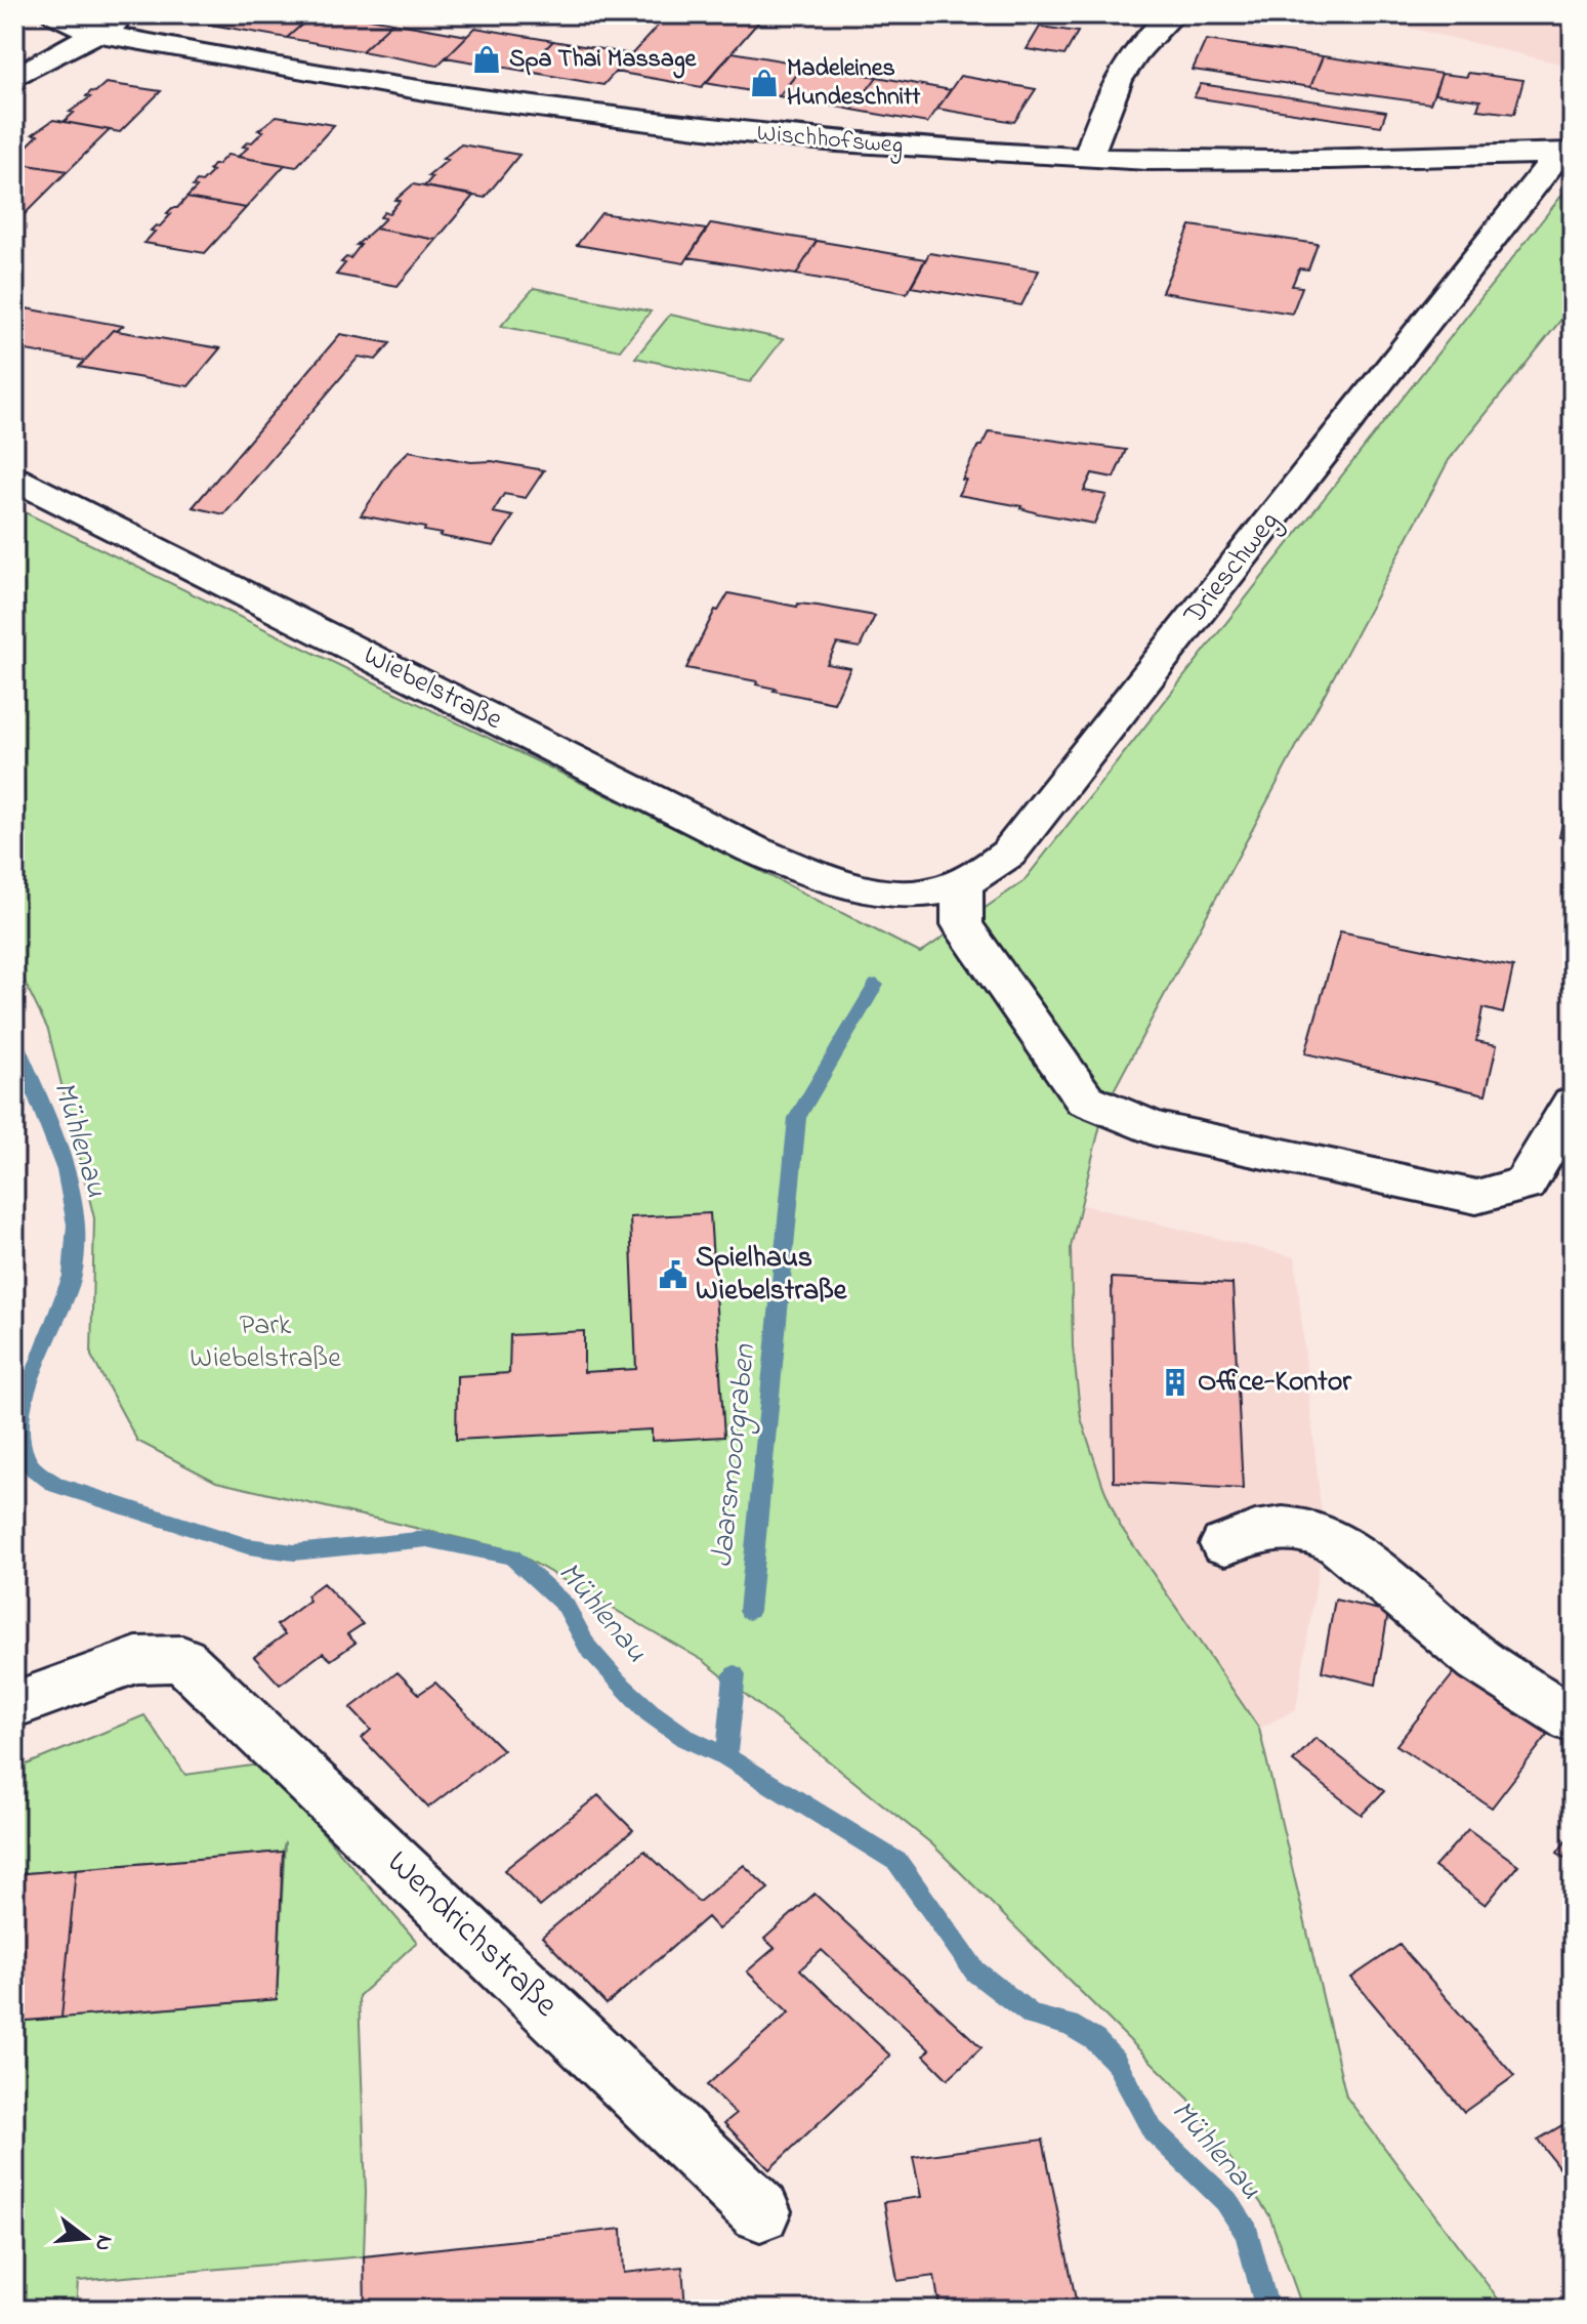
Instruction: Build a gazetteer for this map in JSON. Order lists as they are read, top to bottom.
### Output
{
  "streets": {
    "street": [
      "Wischhofsweg",
      "Drieschweg",
      "Wiebelstraße",
      "Wendrichstraße"
    ]
  },
  "crossings": [
    ["Wischhofsweg", "Drieschweg"],
    ["Drieschweg", "Wiebelstraße"]
  ],
  "water": ["Mühlenau", "Jaarsmoorgraben"],
  "parks": ["Park Wiebelstraße"],
  "places": {
    "shop": ["Spa Thai Massage", "Madeleines Hundeschnitt"],
    "public building": ["Spielhaus Wiebelstraße"],
    "building": ["Office-Kontor"]
  },
  "north": "right"
}
